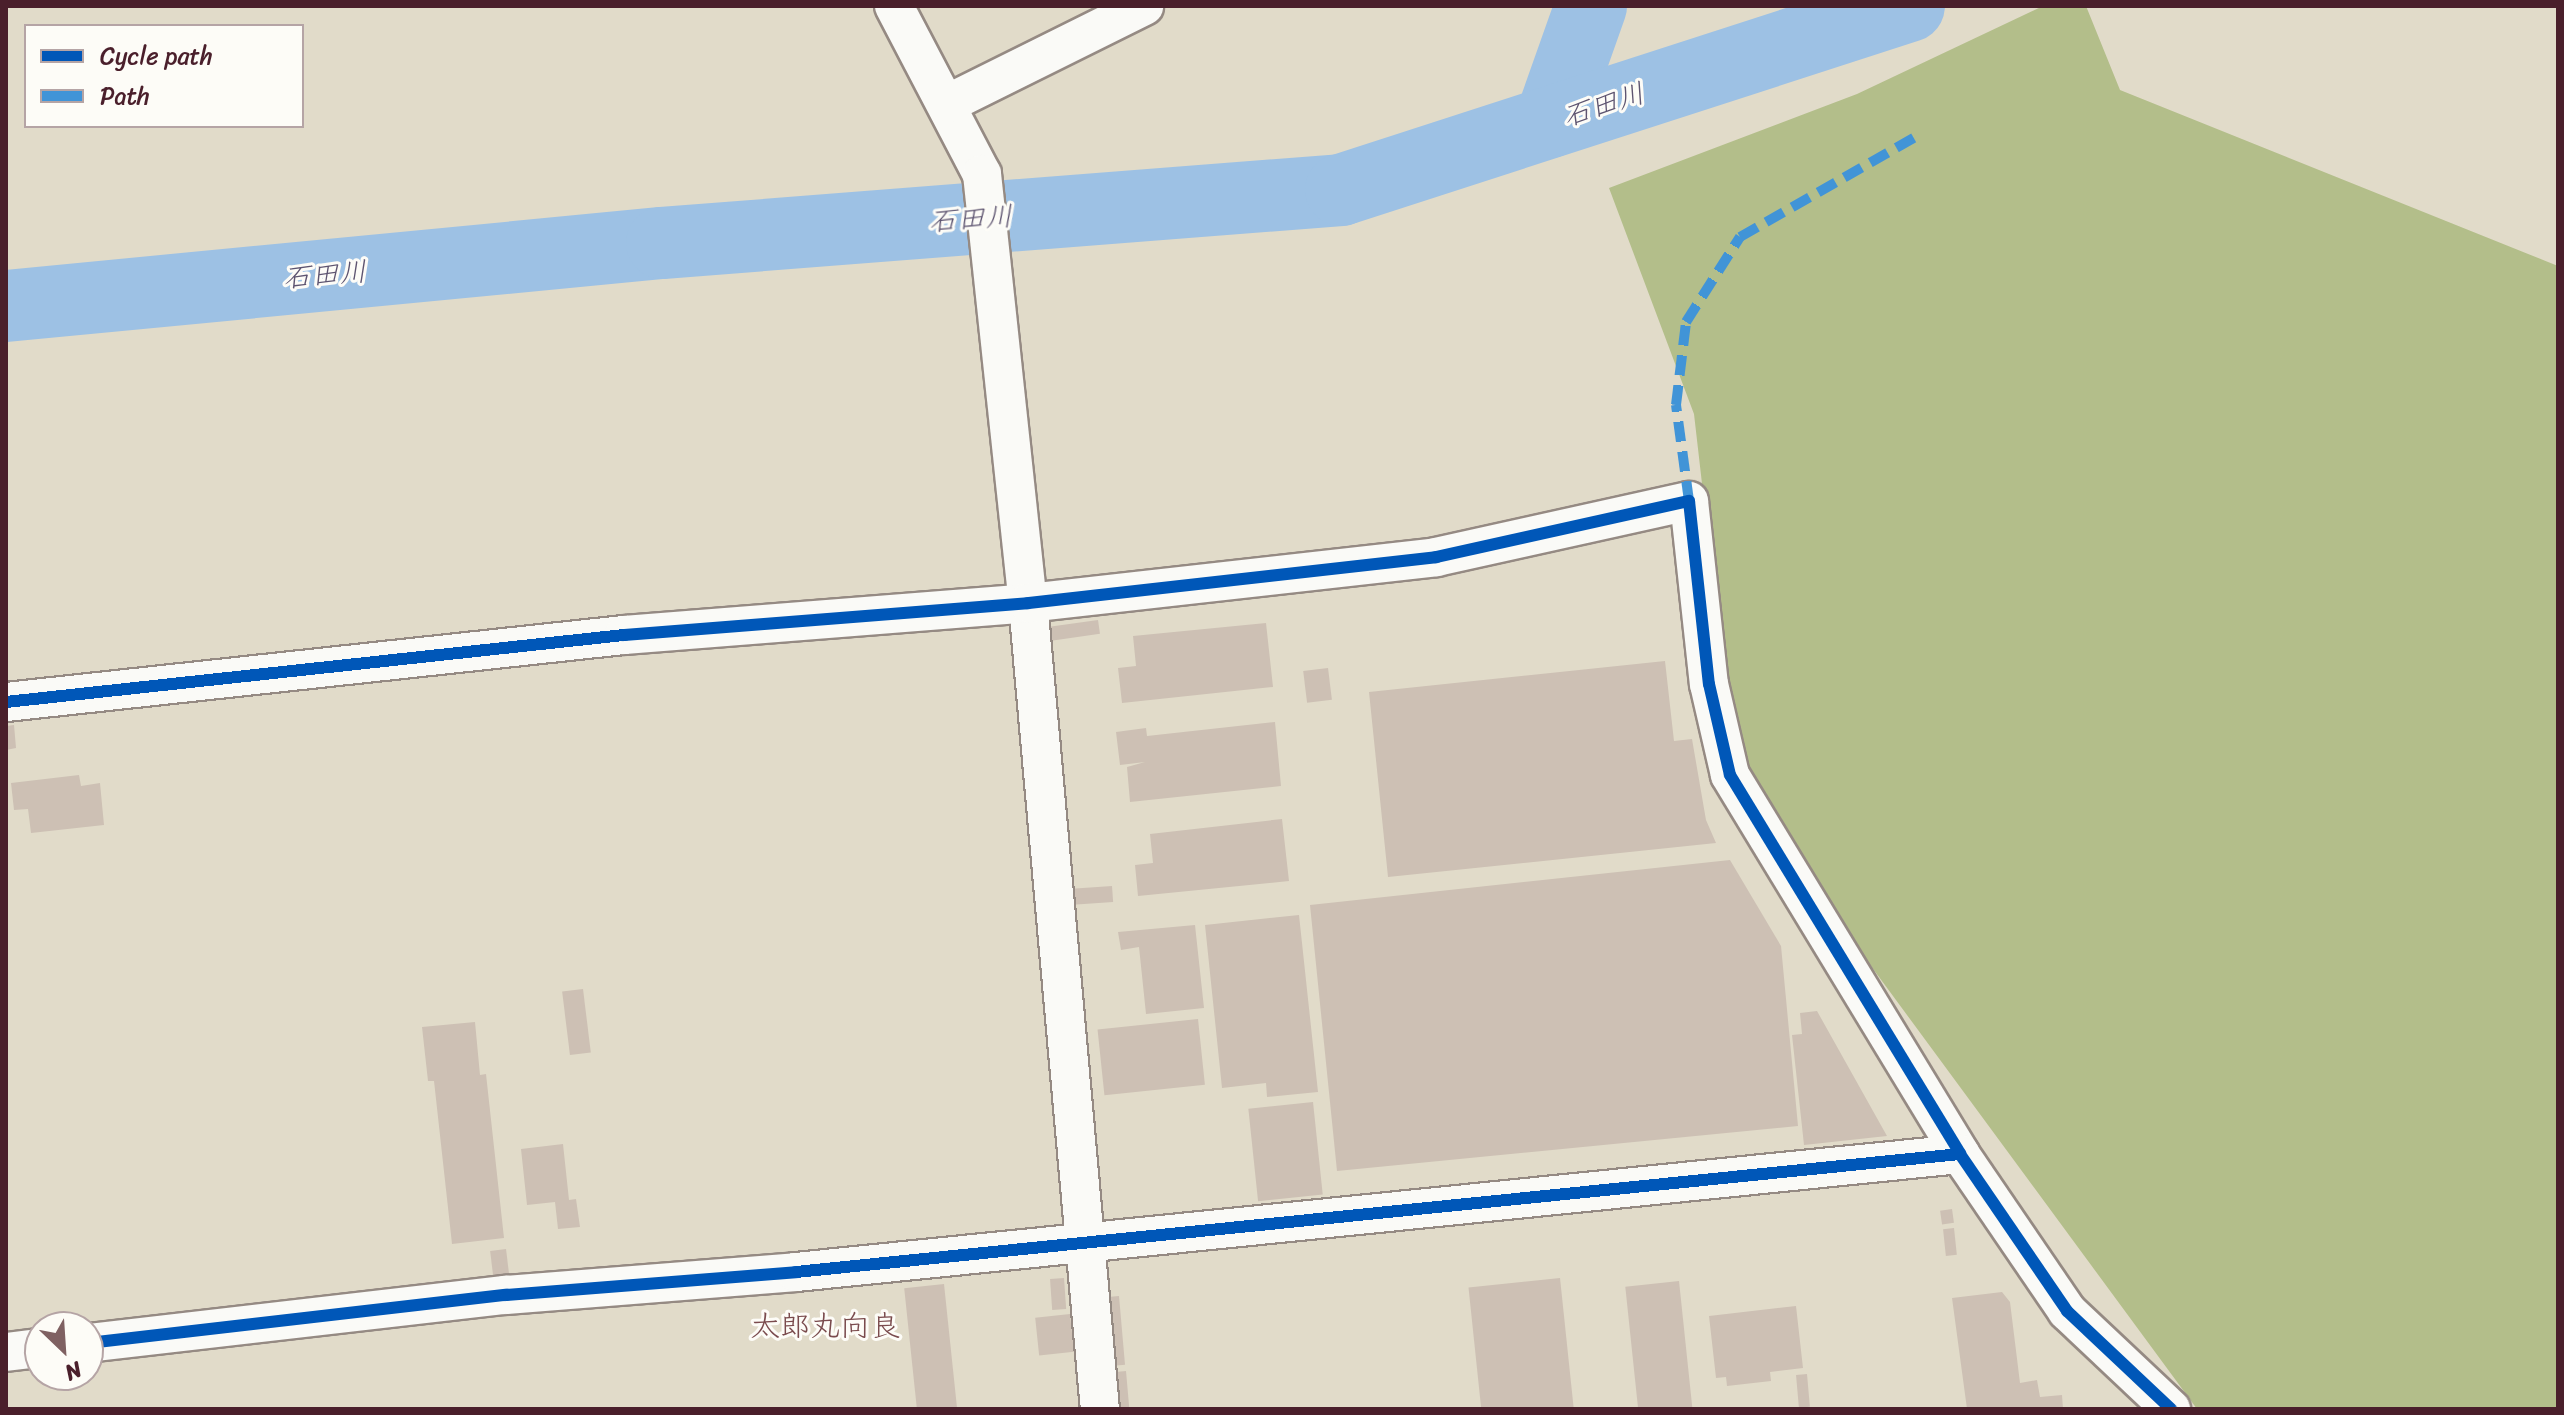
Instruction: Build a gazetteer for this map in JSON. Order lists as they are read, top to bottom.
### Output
{
  "districts": ["太郎丸向良"],
  "water": ["石田川"],
  "legend": ["Cycle path", "Path"],
  "north": "bottom right"
}
